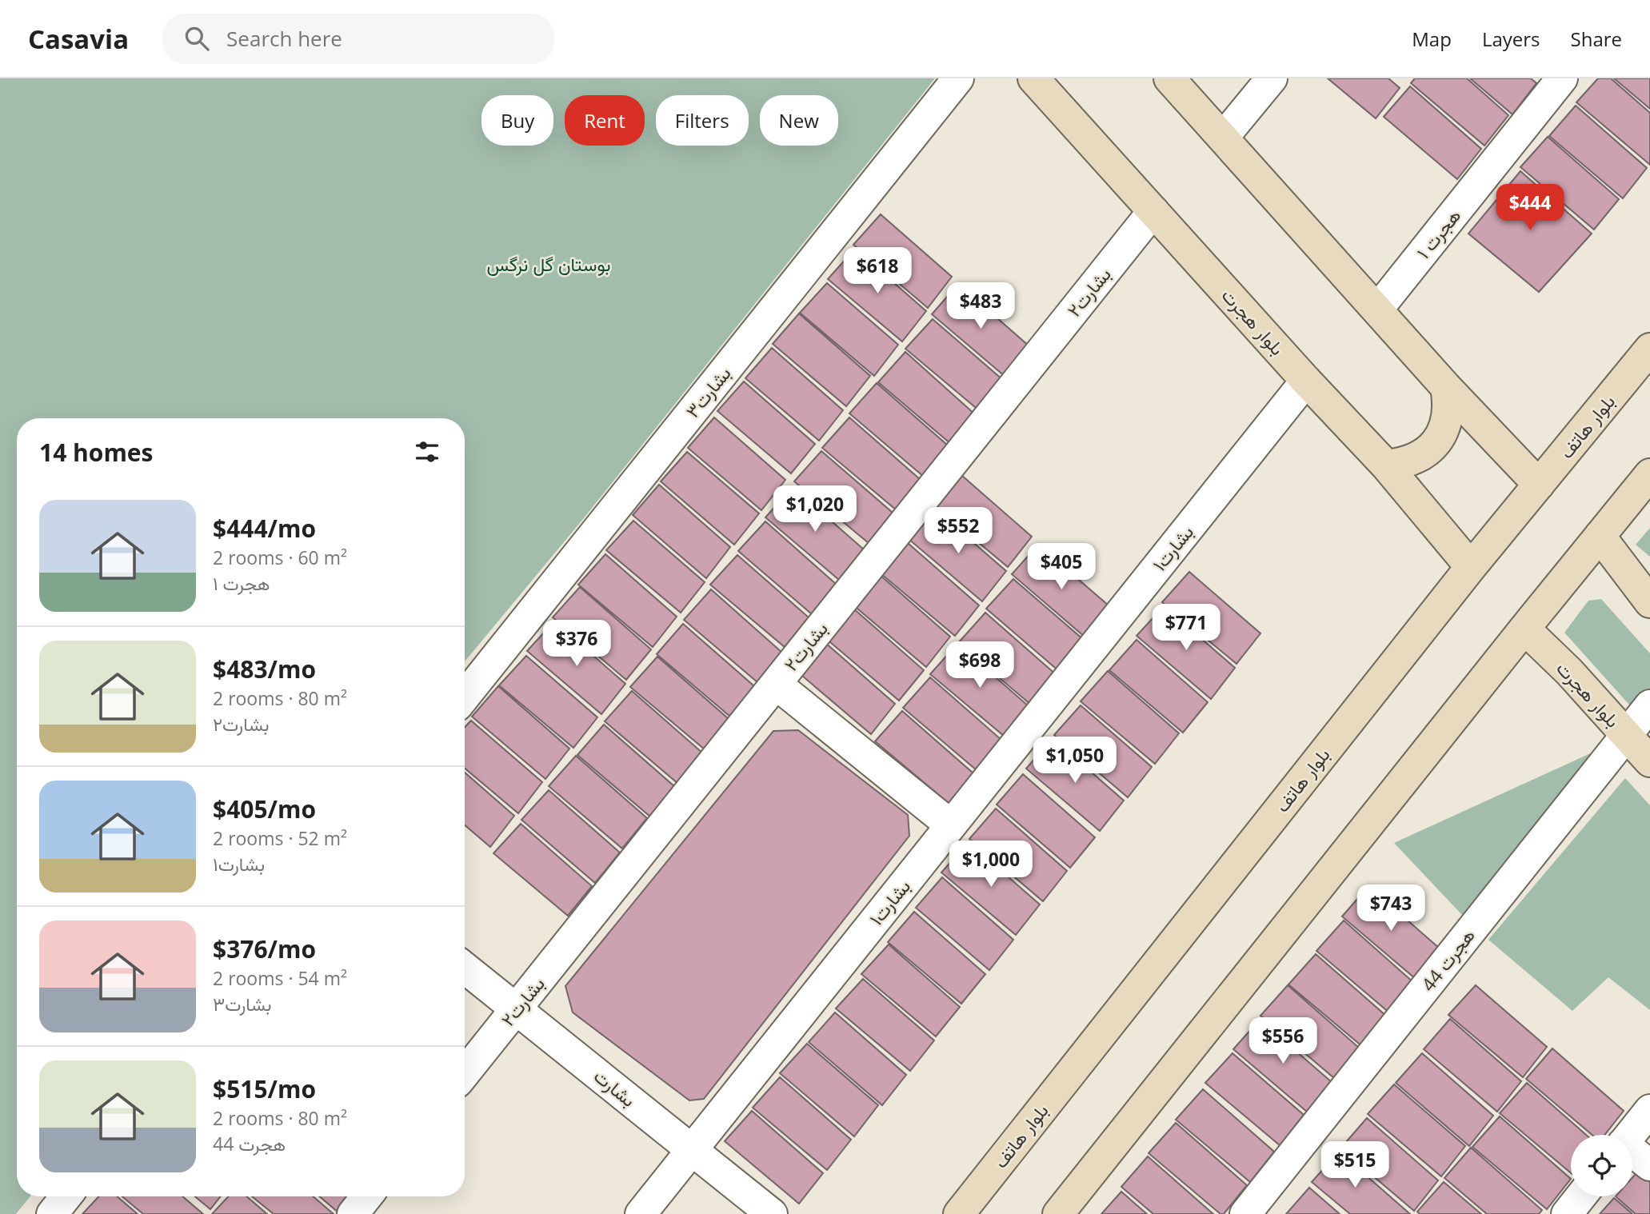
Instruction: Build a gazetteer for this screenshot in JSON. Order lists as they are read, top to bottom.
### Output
{
  "streets": {
    "main road": ["بلوار هجرت", "بلوار هاتف"],
    "street": [
      "هجرت ۱",
      "بشارت۲",
      "بشارت۳",
      "بشارت۱",
      "هجرت 44",
      "بشارت"
    ]
  },
  "crossings": [
    ["بشارت۲", "بلوار هجرت"],
    ["بشارت۲", "بشارت"],
    ["بلوار هجرت", "بلوار هاتف"],
    ["بلوار هجرت", "بشارت۱"],
    ["بلوار هجرت", "هجرت 44"],
    ["بشارت۱", "بشارت"]
  ],
  "parks": ["بوستان گل نرگس"],
  "page": {
    "header": "Casavia",
    "search": "Search here",
    "nav": ["Map", "Layers", "Share"],
    "chip": [
      "Buy",
      "Rent",
      "Filters",
      "New"
    ],
    "price": [
      "$444",
      "$618",
      "$483",
      "$1,020",
      "$552",
      "$405",
      "$771",
      "$376",
      "$698",
      "$1,050",
      "$1,000",
      "$743",
      "$556",
      "$515"
    ],
    "heading": "14 homes",
    "list": [
      {
        "name": "$444/mo",
        "note": "2 rooms · 60 m² · هجرت ۱"
      },
      {
        "name": "$483/mo",
        "note": "2 rooms · 80 m² · بشارت۲"
      },
      {
        "name": "$405/mo",
        "note": "2 rooms · 52 m² · بشارت۱"
      },
      {
        "name": "$376/mo",
        "note": "2 rooms · 54 m² · بشارت۳"
      },
      {
        "name": "$515/mo",
        "note": "2 rooms · 80 m² · هجرت 44"
      }
    ]
  }
}
